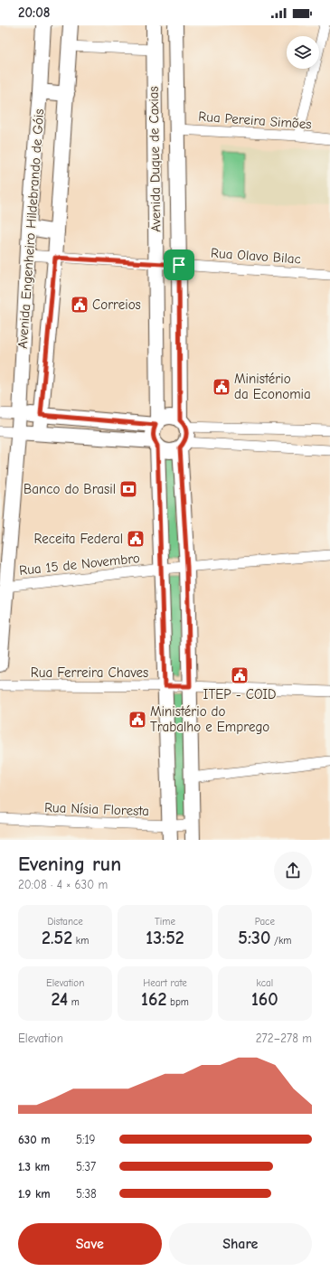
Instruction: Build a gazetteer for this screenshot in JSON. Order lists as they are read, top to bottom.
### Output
{
  "streets": {
    "main road": ["Avenida Duque de Caxias", "Avenida Engenheiro Hildebrando de Góis"],
    "street": [
      "Rua Pereira Simões",
      "Rua Olavo Bilac",
      "Rua 15 de Novembro",
      "Rua Ferreira Chaves",
      "Rua Nísia Floresta"
    ]
  },
  "crossings": [
    ["Rua Pereira Simões", "Avenida Duque de Caxias"],
    ["Avenida Duque de Caxias", "Rua Olavo Bilac"],
    ["Avenida Engenheiro Hildebrando de Góis", "Rua Olavo Bilac"],
    ["Avenida Engenheiro Hildebrando de Góis", "Rua 15 de Novembro"]
  ],
  "places": {
    "public building": [
      "Correios",
      "Ministério da Economia",
      "Receita Federal",
      "ITEP - COID",
      "Ministério do Trabalho e Emprego"
    ],
    "bank": ["Banco do Brasil"]
  },
  "page": {
    "status": "20:08",
    "heading": ["Evening run", "20:08 · 4 × 630 m"],
    "stats": [
      ["Distance", "2.52 km"],
      ["Time", "13:52"],
      ["Pace", "5:30 /km"],
      ["Elevation", "24 m"],
      ["Heart rate", "162 bpm"],
      ["kcal", "160"]
    ],
    "chart": ["Elevation", "272–278 m"],
    "list": [
      {
        "name": "630 m",
        "note": "5:19"
      },
      {
        "name": "1.3 km",
        "note": "5:37"
      },
      {
        "name": "1.9 km",
        "note": "5:38"
      }
    ],
    "buttons": ["Save", "Share"]
  }
}
